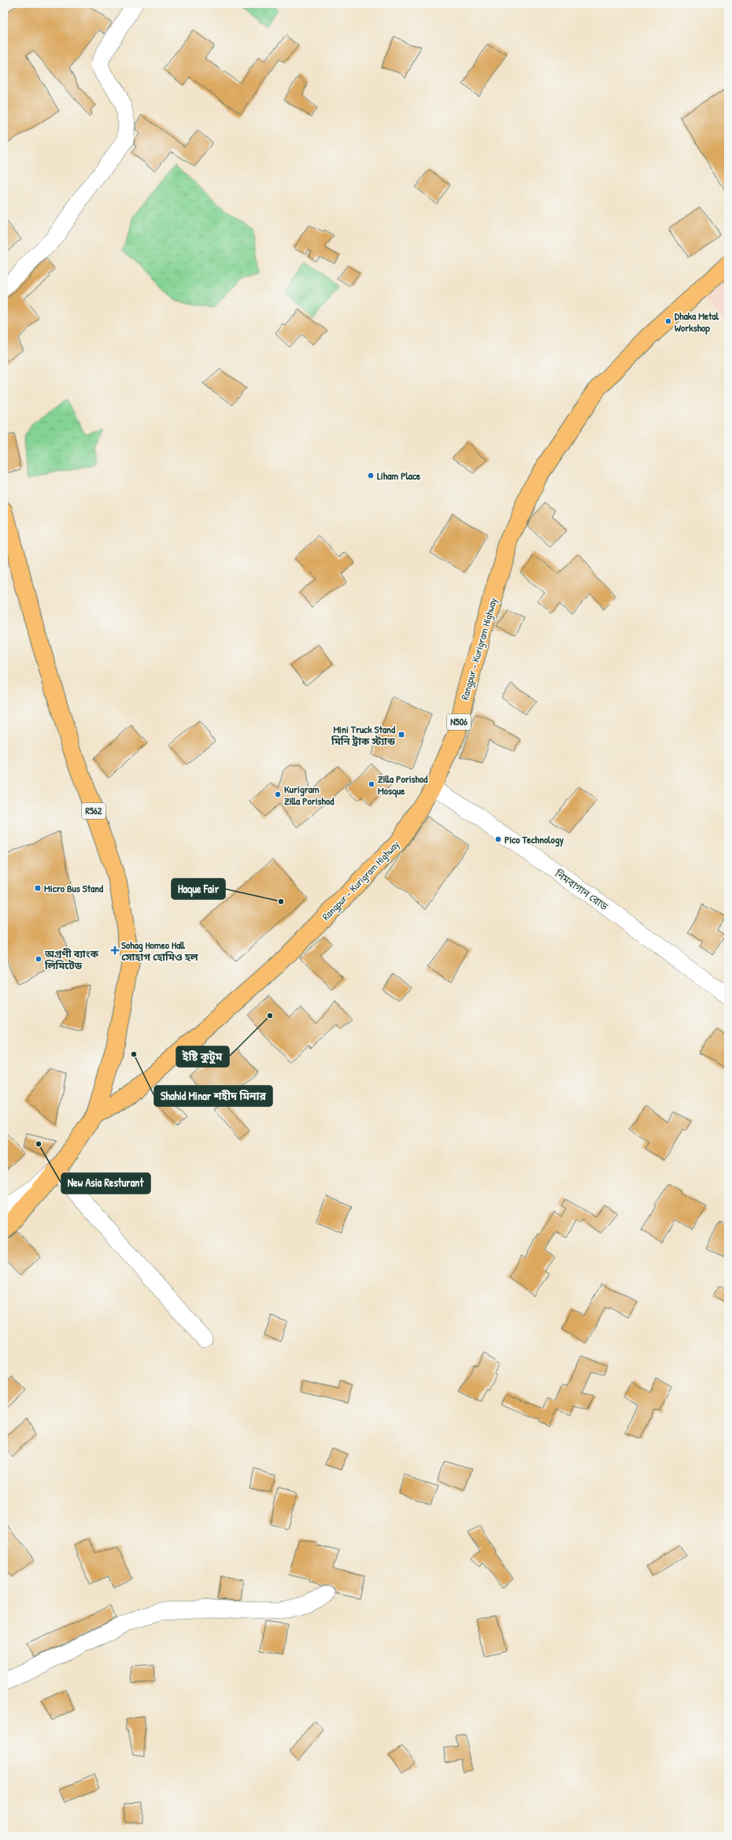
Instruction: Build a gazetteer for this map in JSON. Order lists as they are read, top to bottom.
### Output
{
  "streets": {
    "main road": ["Rangpur - Kurigram Highway", "N506", "R562"],
    "street": ["নিমবাগান রোড"]
  },
  "crossings": [
    ["Rangpur - Kurigram Highway", "R562"],
    ["Rangpur - Kurigram Highway", "নিমবাগান রোড"]
  ],
  "places": {
    "other": [
      "Dhaka Metal Workshop",
      "Liham Place",
      "Zilla Porishod Mosque",
      "Kurigram Zilla Porishod",
      "Pico Technology",
      "Haque Fair",
      "অগ্রণী ব্যাংক লিমিটেড",
      "ইষ্টি কুটুম",
      "Shahid Minar শহীদ মিনার",
      "New Asia Resturant"
    ],
    "transit": ["Mini Truck Stand মিনি ট্রাক স্ট্যান্ড", "Micro Bus Stand"],
    "health": ["Sohag Homeo Hall সোহাগ হোমিও হল"]
  }
}
